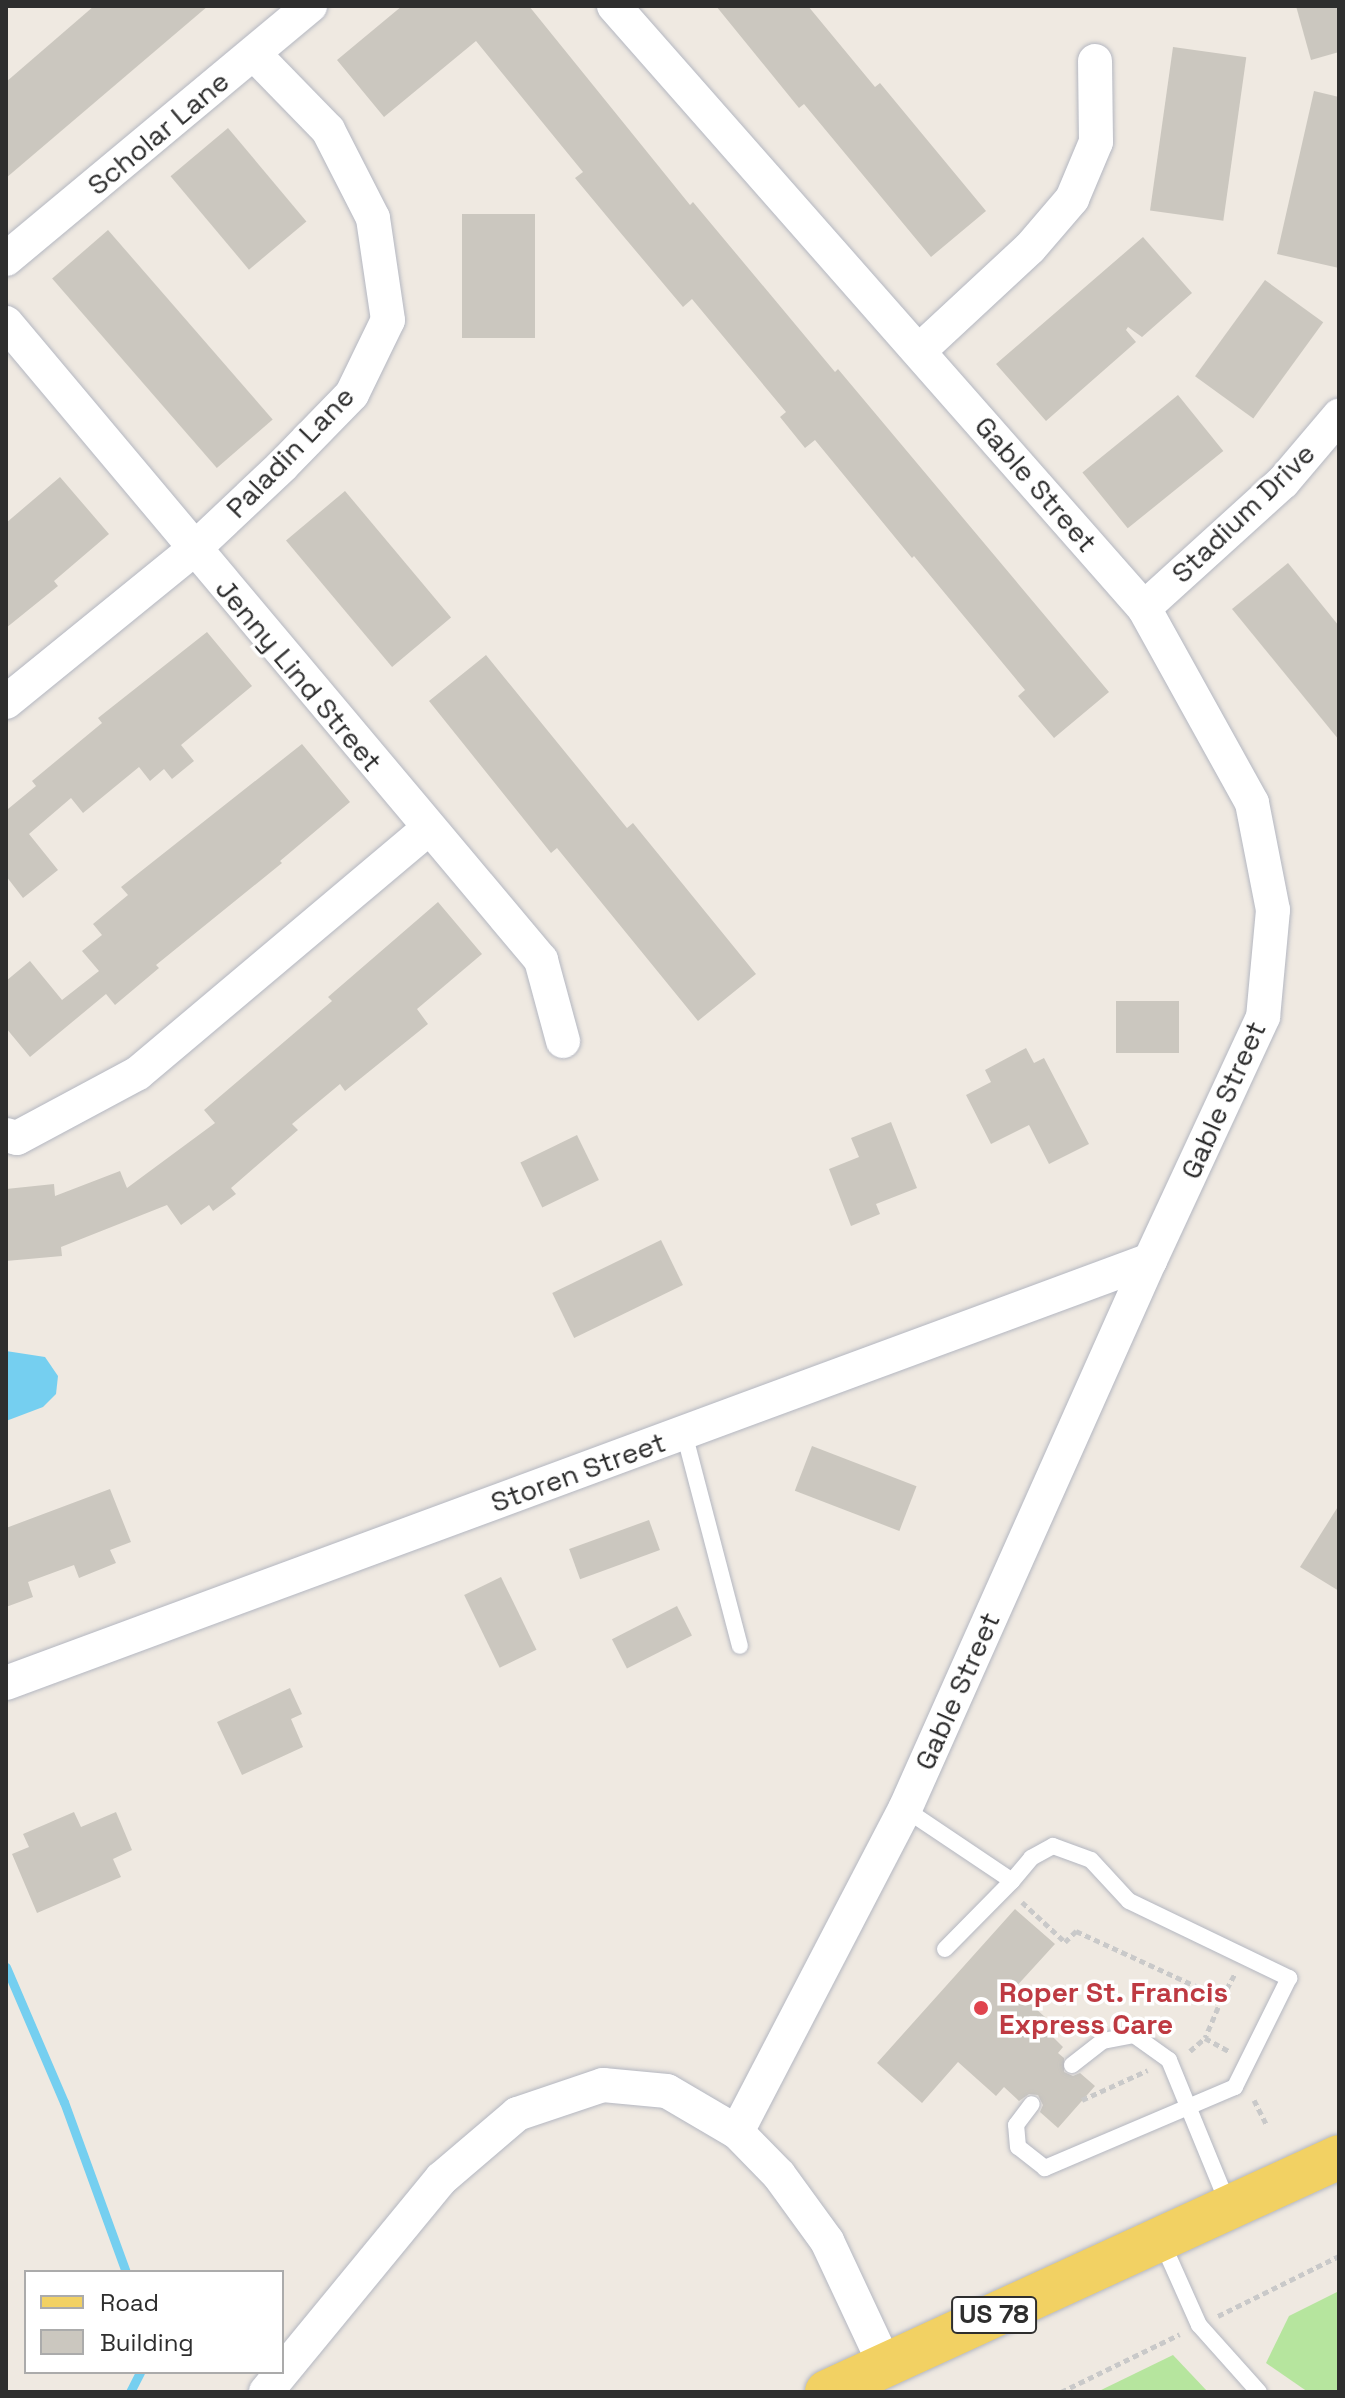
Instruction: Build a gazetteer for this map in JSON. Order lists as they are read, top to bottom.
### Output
{
  "streets": {
    "main road": ["US 78"],
    "street": [
      "Scholar Lane",
      "Paladin Lane",
      "Gable Street",
      "Stadium Drive",
      "Jenny Lind Street",
      "Storen Street"
    ]
  },
  "crossings": [
    ["Scholar Lane", "Paladin Lane"],
    ["Paladin Lane", "Jenny Lind Street"],
    ["Gable Street", "Stadium Drive"],
    ["Gable Street", "Storen Street"]
  ],
  "places": ["Roper St. Francis Express Care"],
  "legend": ["Road", "Building"]
}
